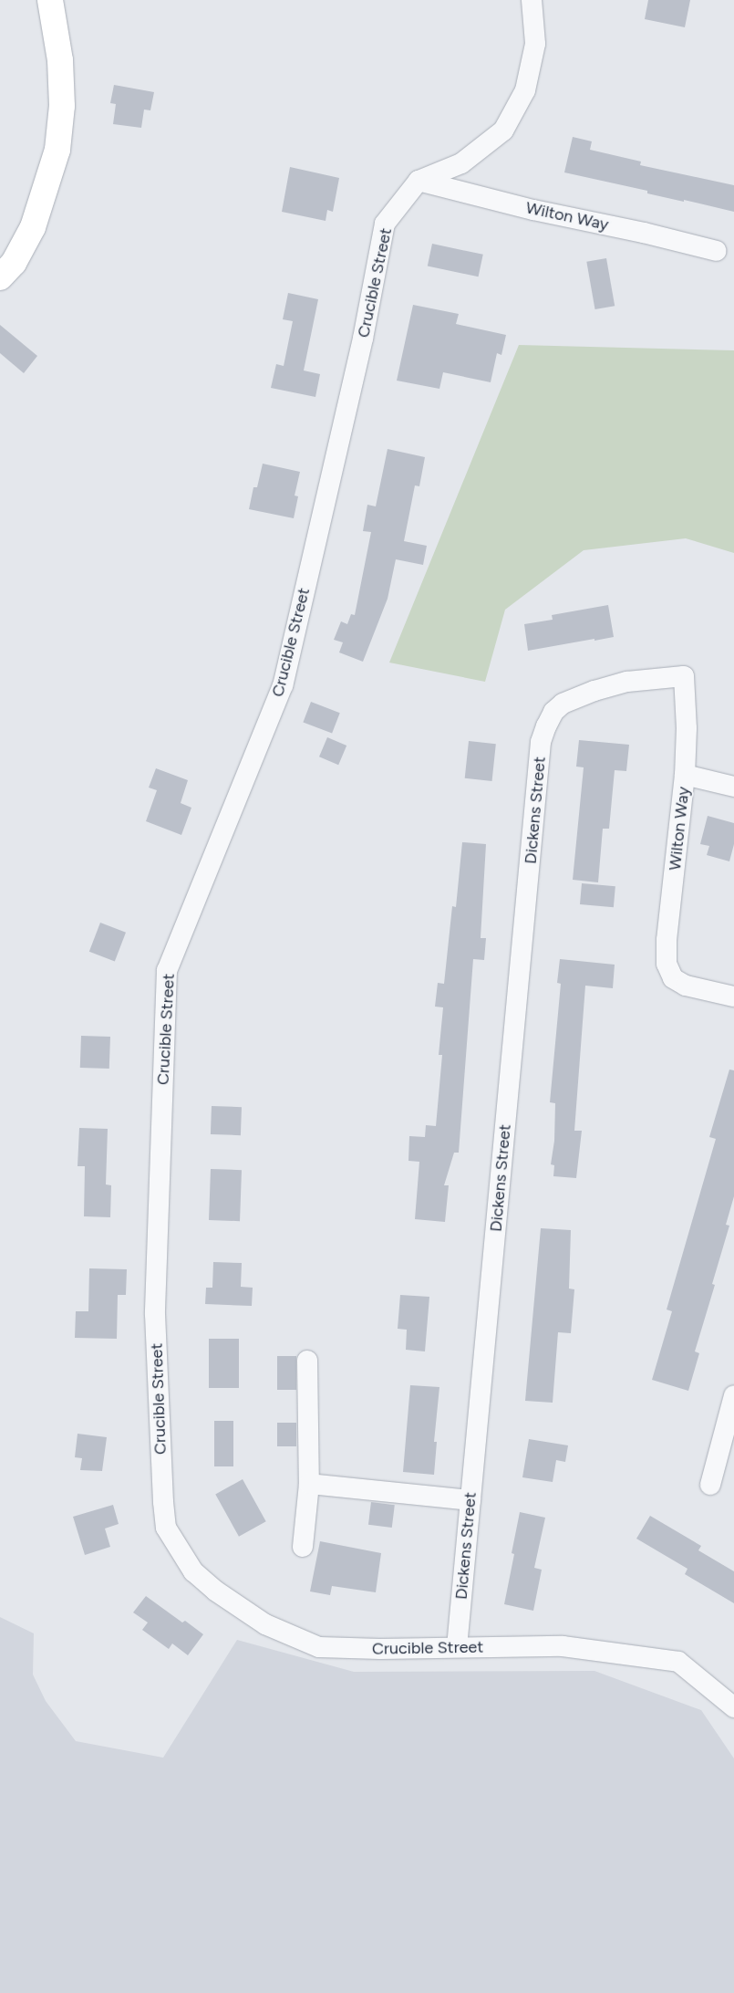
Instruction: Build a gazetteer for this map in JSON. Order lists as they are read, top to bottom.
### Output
{
  "streets": {
    "street": ["Wilton Way", "Crucible Street", "Dickens Street"]
  },
  "crossings": [
    ["Wilton Way", "Crucible Street"],
    ["Wilton Way", "Dickens Street"],
    ["Crucible Street", "Dickens Street"]
  ]
}
